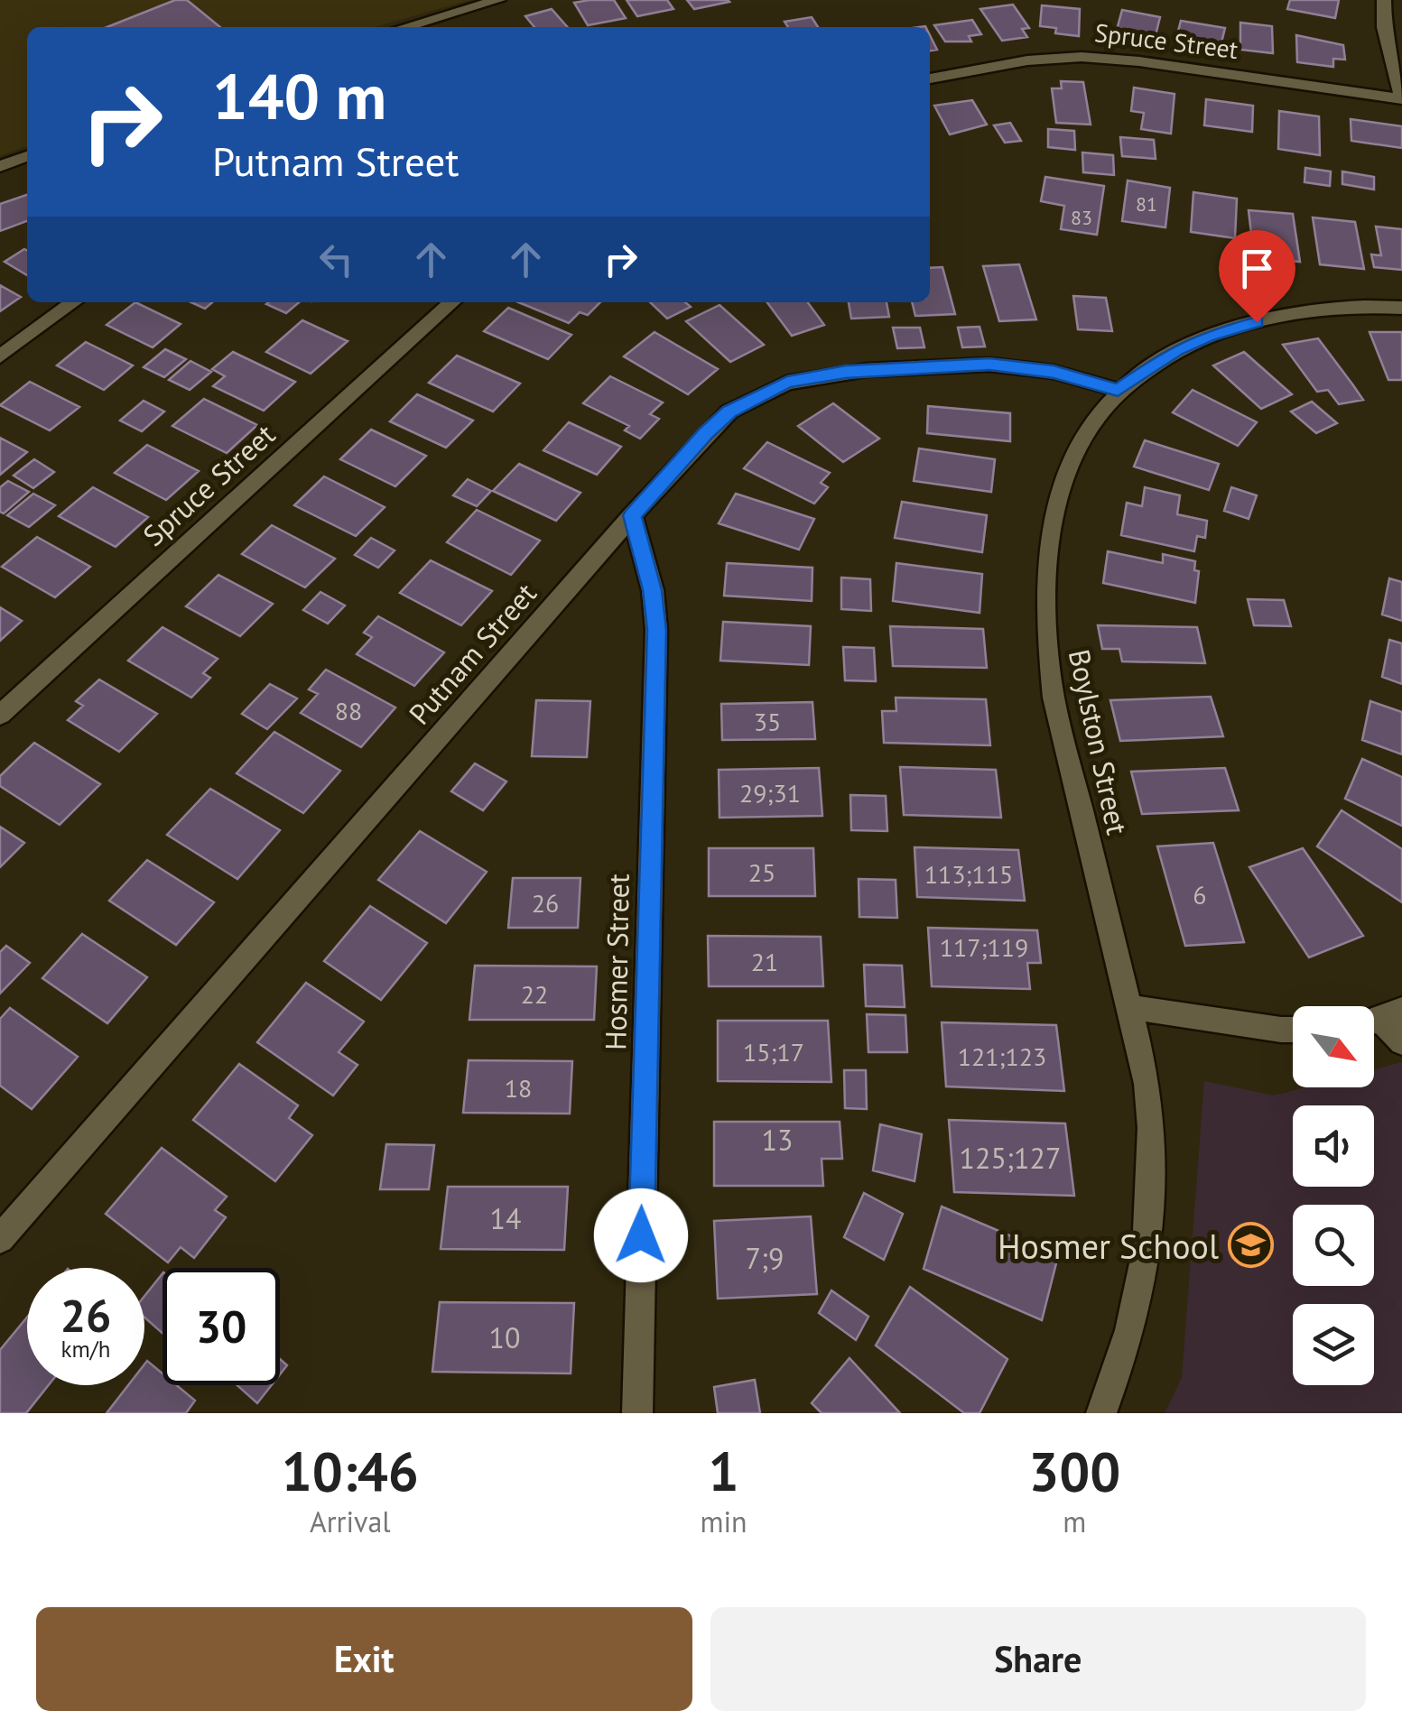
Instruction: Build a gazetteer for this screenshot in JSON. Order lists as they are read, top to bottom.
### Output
{
  "streets": {
    "street": [
      "Spruce Street",
      "Putnam Street",
      "Boylston Street",
      "Hosmer Street"
    ]
  },
  "crossings": [
    ["Putnam Street", "Boylston Street"],
    ["Putnam Street", "Hosmer Street"]
  ],
  "places": {
    "school or university": ["Hosmer School"]
  },
  "house_numbers": [
    "81",
    "83",
    "88",
    "35",
    "29;31",
    "25",
    "113;115",
    "6",
    "26",
    "117;119",
    "21",
    "22",
    "15;17",
    "121;123",
    "18",
    "13",
    "125;127",
    "14",
    "7;9",
    "10"
  ],
  "north": "bottom right",
  "page": {
    "turn": ["140 m", "Putnam Street"],
    "speed": "26 km/h",
    "limit": "30",
    "eta": [
      "10:46",
      "Arrival",
      "1",
      "min",
      "300",
      "m"
    ],
    "buttons": ["Exit", "Share"]
  }
}
